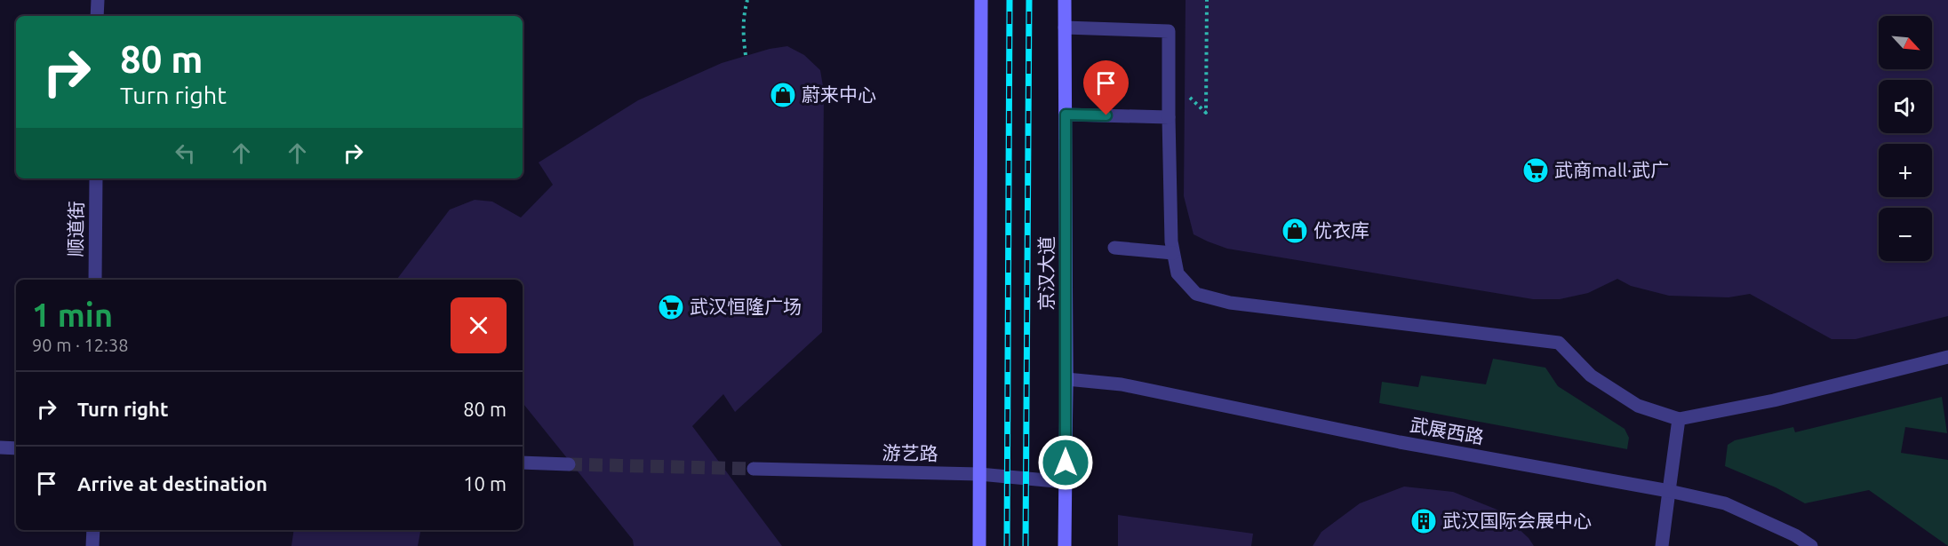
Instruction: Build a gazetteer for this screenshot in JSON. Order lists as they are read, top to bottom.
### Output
{
  "streets": {
    "main road": ["京汉大道"],
    "street": ["顺道街", "武展西路", "游艺路"]
  },
  "crossings": [
    ["京汉大道", "武展西路"],
    ["京汉大道", "游艺路"]
  ],
  "places": {
    "shop": ["蔚来中心", "优衣库"],
    "supermarket": ["武商mall·武广", "武汉恒隆广场"],
    "building": ["武汉国际会展中心"]
  },
  "north": "bottom right",
  "page": {
    "map_buttons": ["+", "−"],
    "turn": ["80 m", "Turn right"],
    "heading": ["1 min", "90 m · 12:38"],
    "list": [
      {
        "name": "Turn right",
        "value": "80 m"
      },
      {
        "name": "Arrive at destination",
        "value": "10 m"
      }
    ]
  }
}
